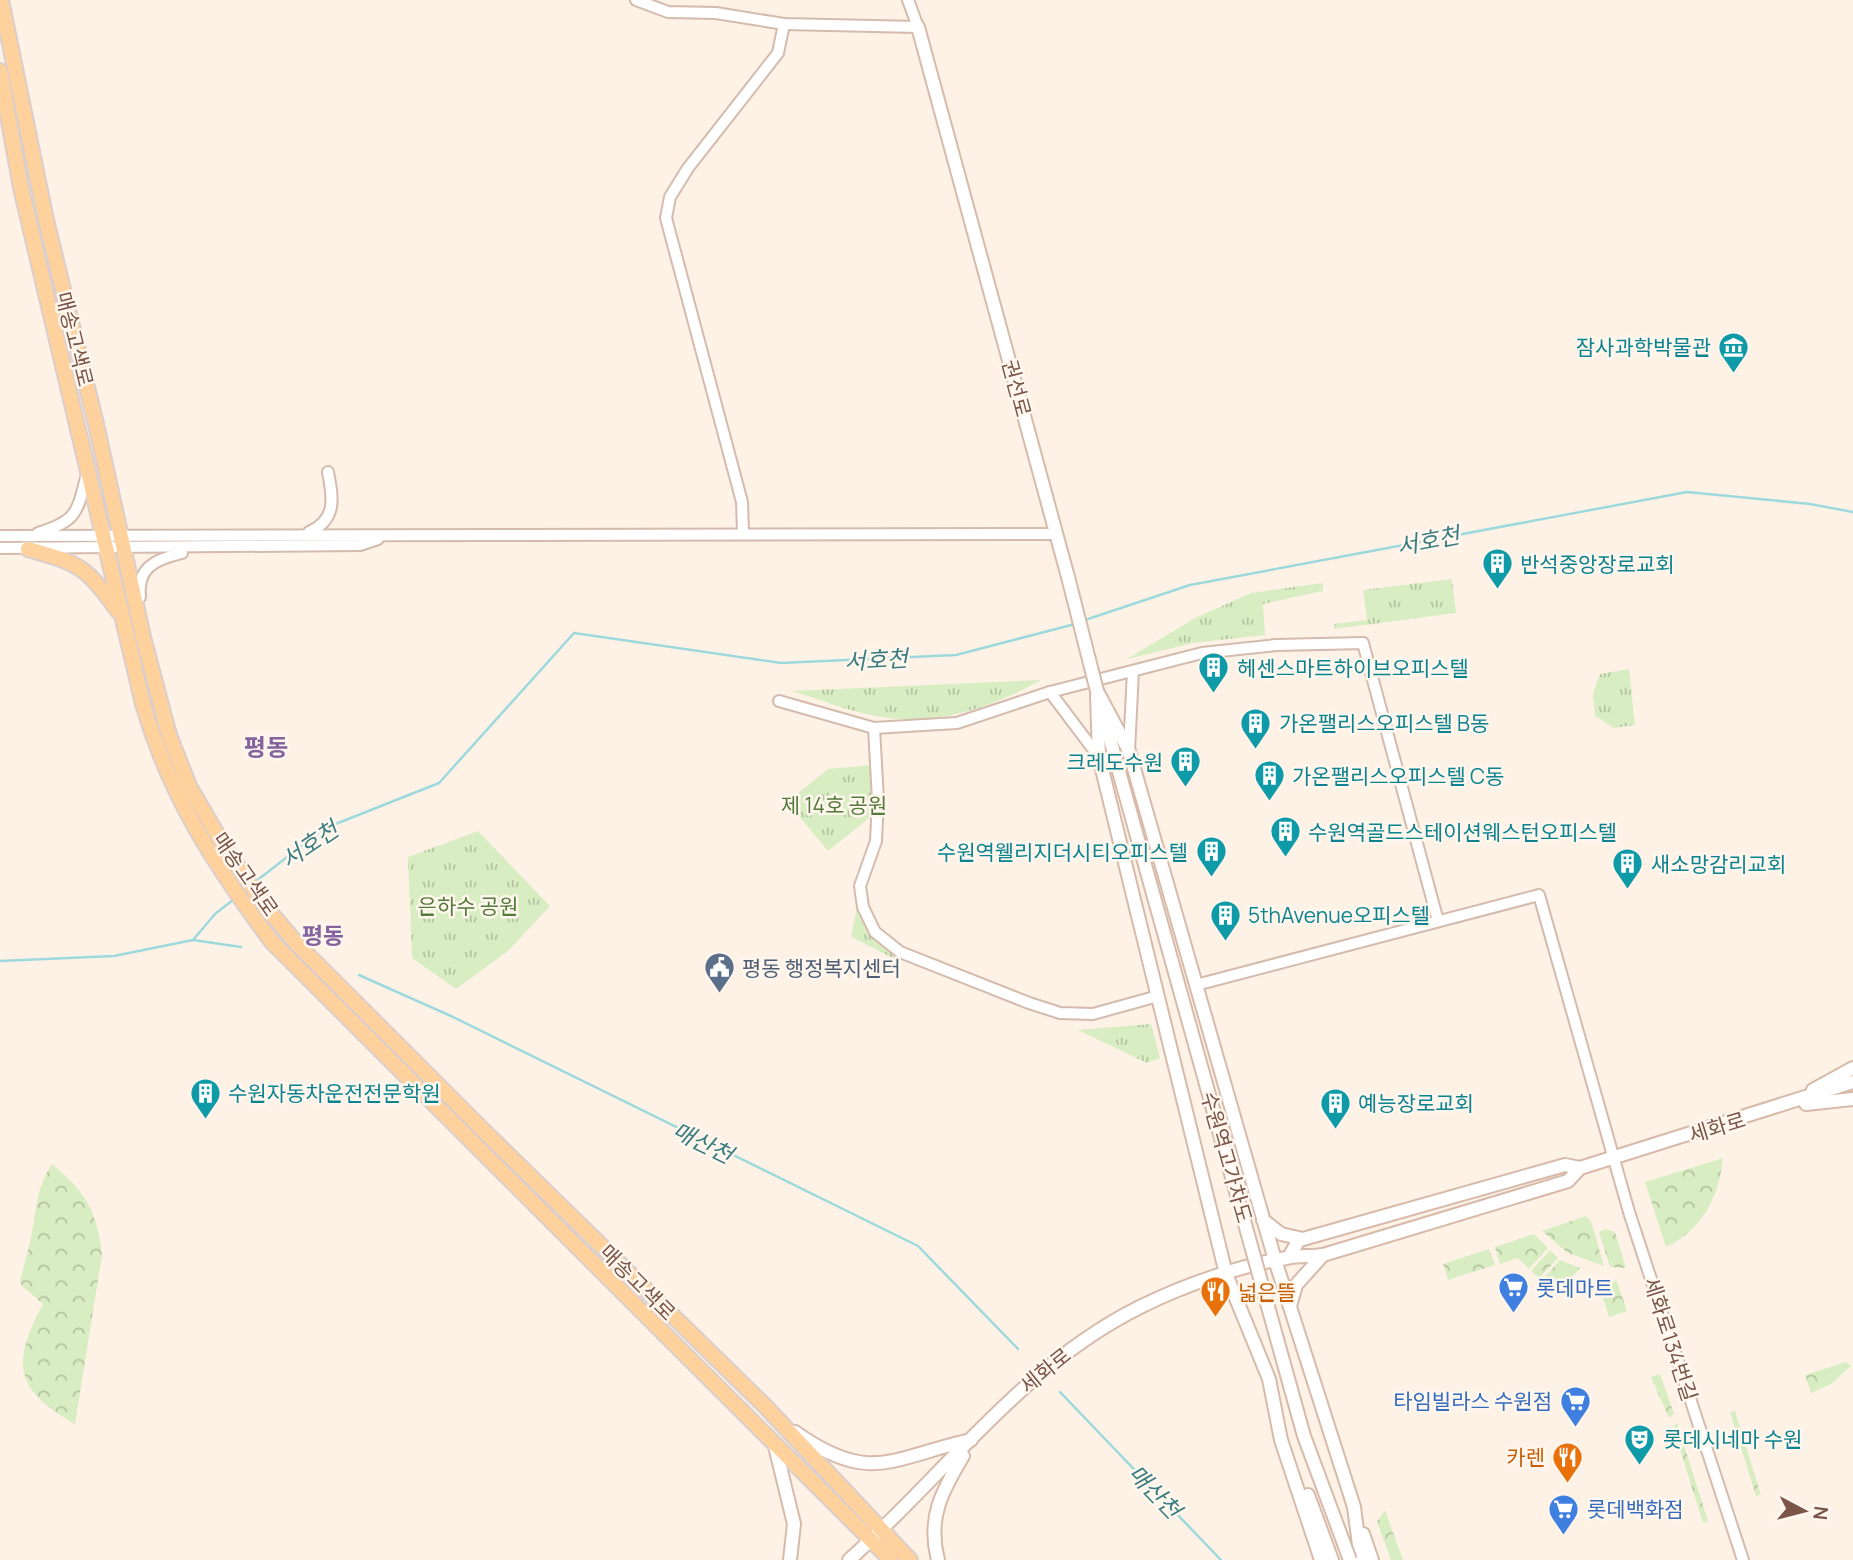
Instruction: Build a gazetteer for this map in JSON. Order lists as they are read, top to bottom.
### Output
{
  "streets": {
    "main road": [
      "매송고색로",
      "권선로",
      "세화로",
      "수원역고가차도"
    ],
    "street": ["세화로134번길"]
  },
  "crossings": [
    ["매송고색로", "세화로"],
    ["권선로", "수원역고가차도"],
    ["세화로", "세화로134번길"]
  ],
  "districts": ["평동", "평동"],
  "water": ["서호천", "매산천"],
  "parks": ["제 14호 공원", "은하수 공원"],
  "places": {
    "museum": ["잠사과학박물관"],
    "building": [
      "반석중앙장로교회",
      "헤센스마트하이브오피스텔",
      "가온팰리스오피스텔 B동",
      "크레도수원",
      "가온팰리스오피스텔 C동",
      "수원역골드스테이션웨스턴오피스텔",
      "수원역웰리지더시티오피스텔",
      "새소망감리교회",
      "5thAvenue오피스텔",
      "수원자동차운전전문학원",
      "예능장로교회"
    ],
    "public building": ["평동 행정복지센터"],
    "supermarket": ["롯데마트", "타임빌라스 수원점", "롯데백화점"],
    "restaurant": ["넓은뜰", "카렌"],
    "theatre": ["롯데시네마 수원"]
  },
  "north": "right"
}
